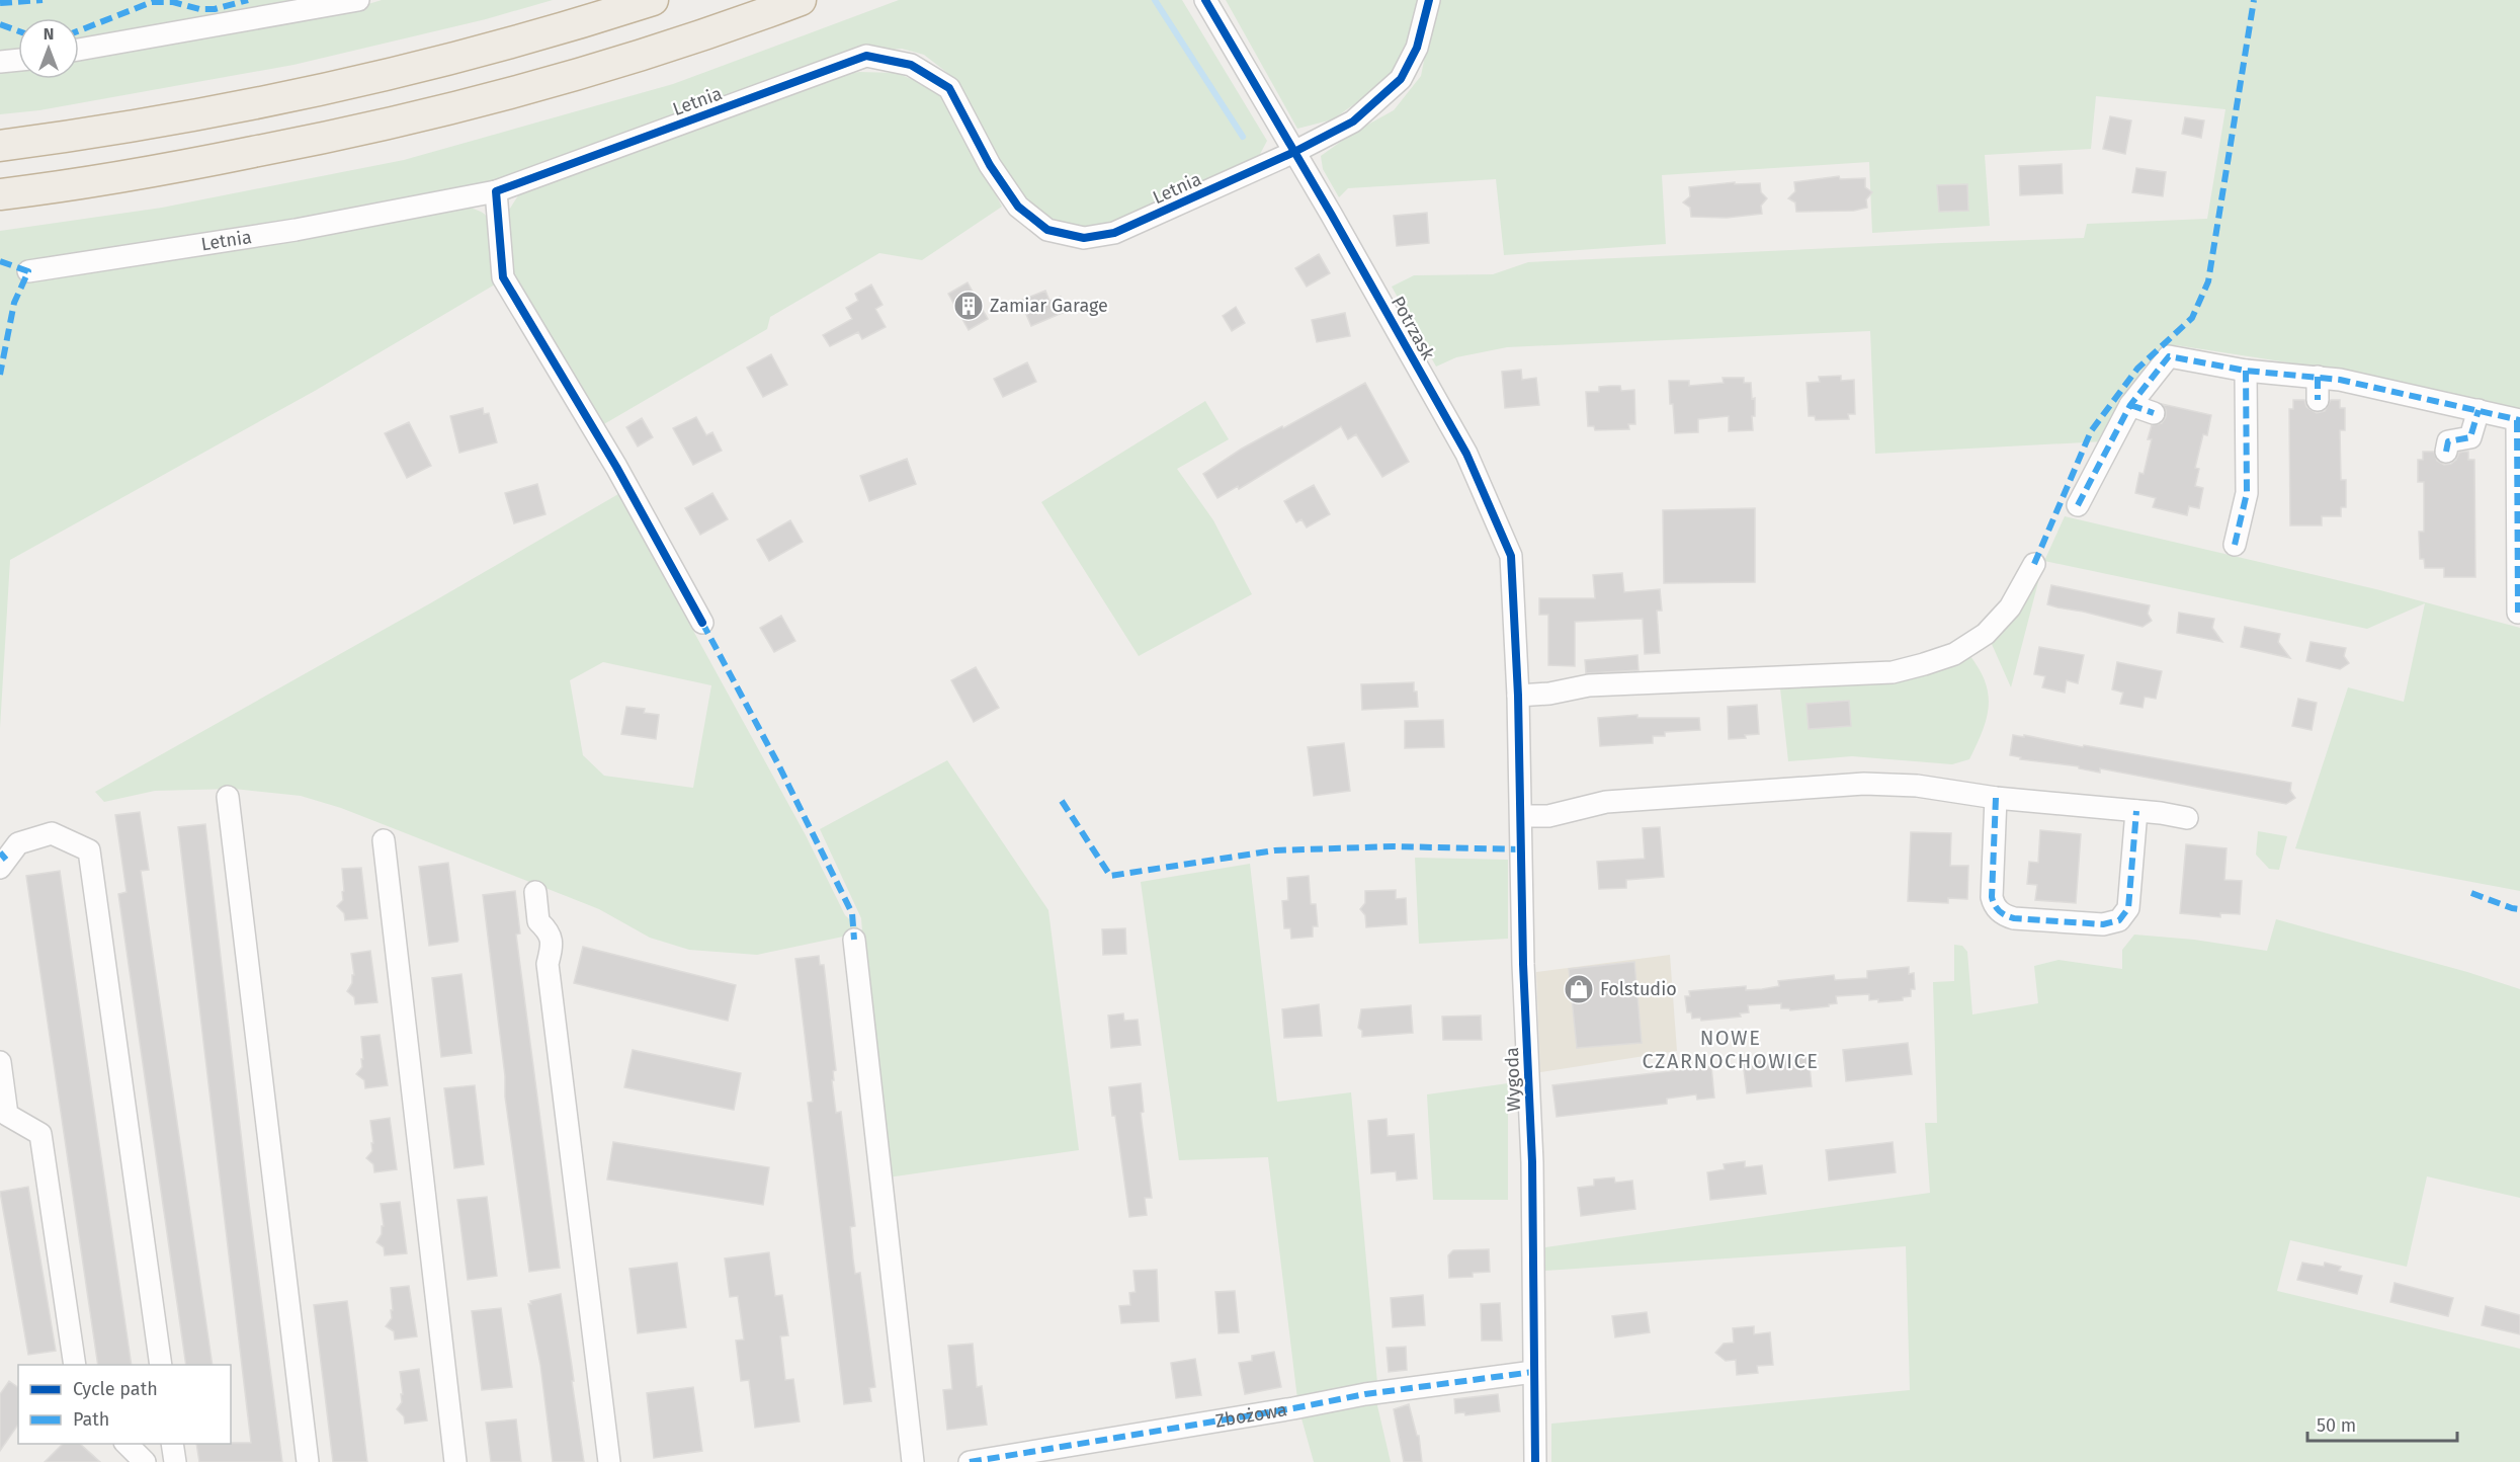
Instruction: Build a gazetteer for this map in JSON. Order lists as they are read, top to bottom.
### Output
{
  "streets": {
    "street": [
      "Letnia",
      "Potrzask",
      "Wygoda",
      "Zbożowa"
    ]
  },
  "crossings": [
    ["Letnia", "Potrzask"],
    ["Potrzask", "Wygoda"],
    ["Wygoda", "Zbożowa"]
  ],
  "districts": ["NOWE CZARNOCHOWICE"],
  "places": {
    "building": ["Zamiar Garage"],
    "shop": ["Folstudio"]
  },
  "legend": ["Cycle path", "Path"],
  "scale_bar": "50 m",
  "north": "top"
}
